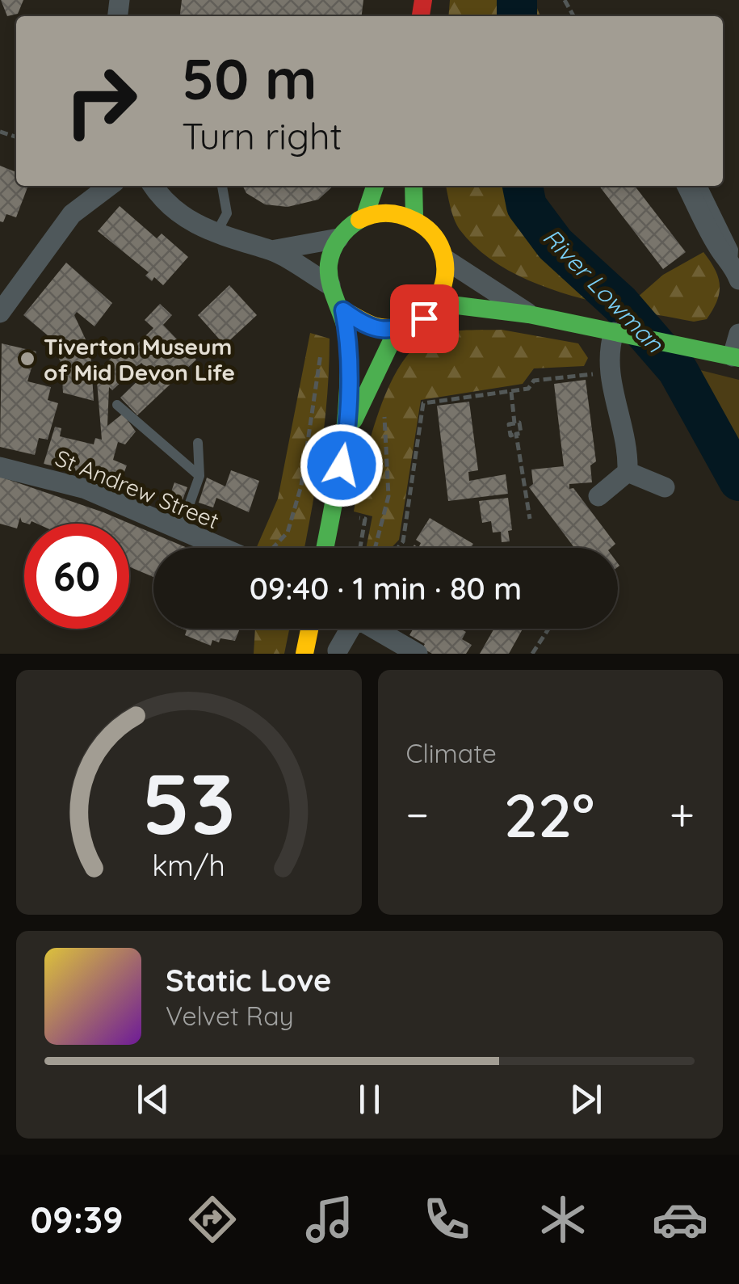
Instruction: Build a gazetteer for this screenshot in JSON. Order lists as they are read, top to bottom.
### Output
{
  "streets": {
    "street": ["St Andrew Street"]
  },
  "water": ["River Lowman"],
  "places": ["Tiverton Museum of Mid Devon Life"],
  "page": {
    "turn": ["50 m", "Turn right"],
    "limit": "60",
    "trip": "09:40 · 1 min · 80 m",
    "tile": "Climate",
    "heat": ["−", "22°", "+"],
    "song": ["Static Love", "Velvet Ray"],
    "tabs": "09:39",
    "gauge": ["53", "km/h"]
  }
}
